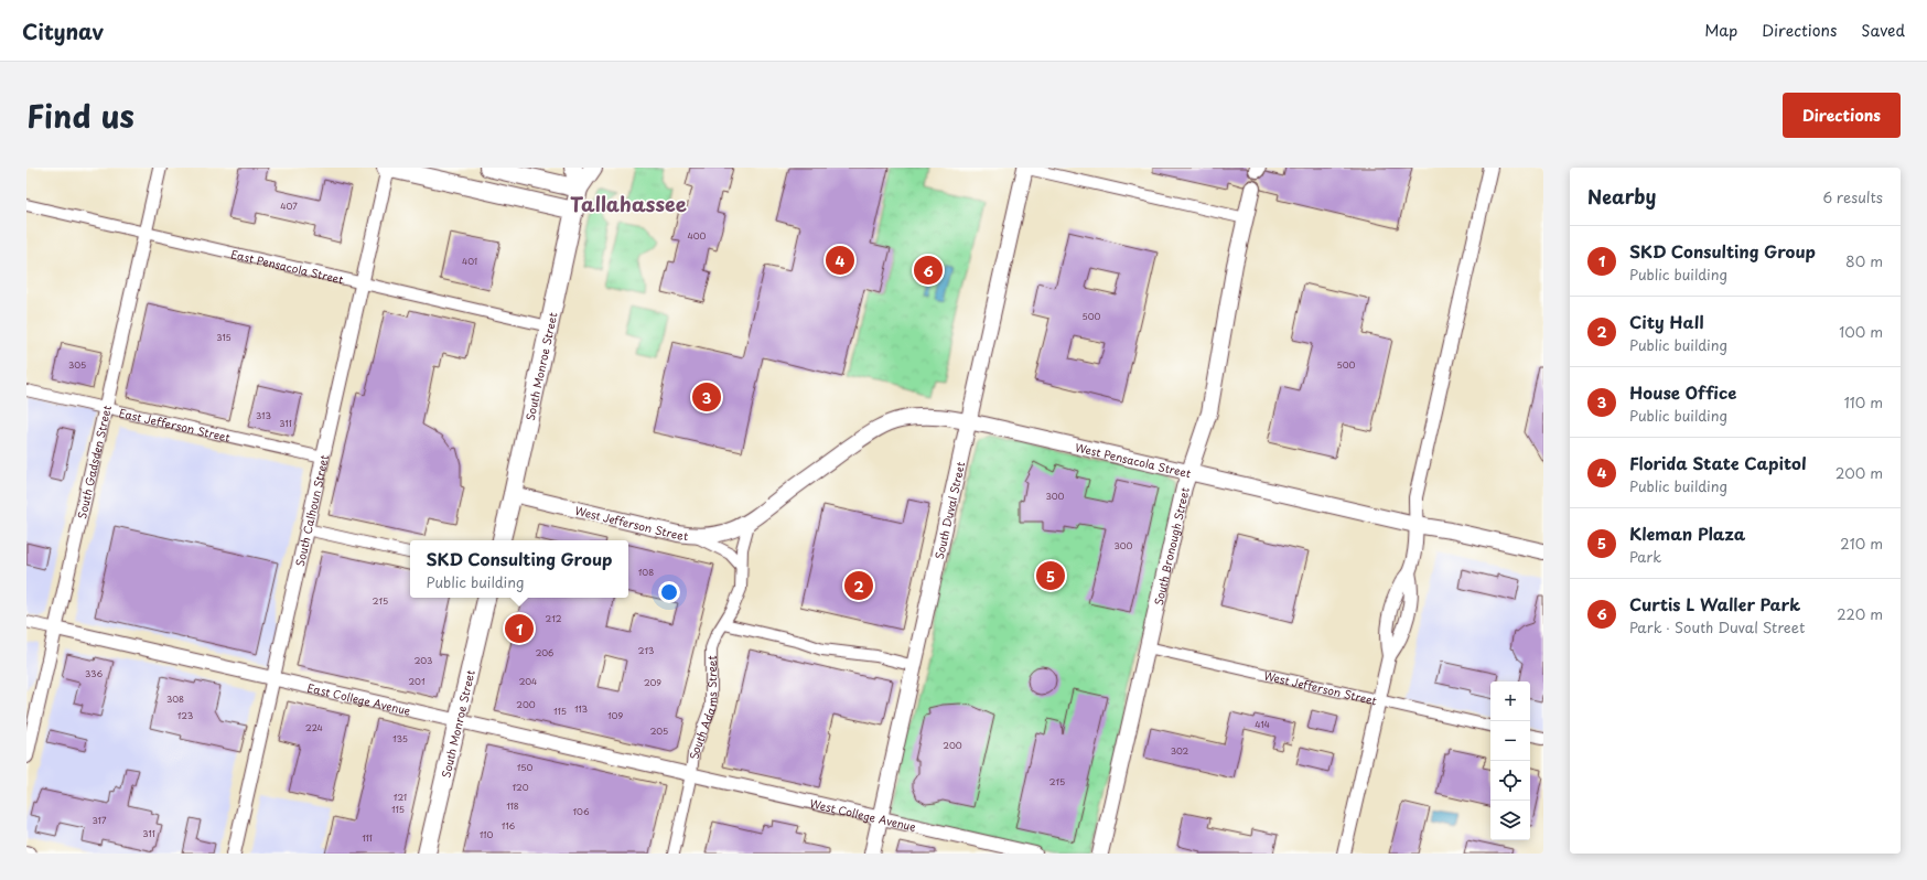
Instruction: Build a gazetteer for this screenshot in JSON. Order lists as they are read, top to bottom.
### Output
{
  "streets": {
    "main road": [
      "South Monroe Street",
      "West Pensacola Street",
      "South Duval Street",
      "West Jefferson Street",
      "South Bronough Street"
    ],
    "street": [
      "East Pensacola Street",
      "East Jefferson Street",
      "South Gadsden Street",
      "South Calhoun Street",
      "East College Avenue",
      "South Adams Street",
      "West College Avenue"
    ]
  },
  "crossings": [
    ["East Pensacola Street", "South Monroe Street"],
    ["East Pensacola Street", "South Gadsden Street"],
    ["East Pensacola Street", "South Calhoun Street"],
    ["South Monroe Street", "West Jefferson Street"],
    ["South Monroe Street", "East College Avenue"],
    ["East Jefferson Street", "South Gadsden Street"],
    ["East Jefferson Street", "South Calhoun Street"],
    ["West Pensacola Street", "South Duval Street"],
    ["West Pensacola Street", "West Jefferson Street"],
    ["West Pensacola Street", "South Bronough Street"],
    ["West Pensacola Street", "South Adams Street"],
    ["South Gadsden Street", "East College Avenue"],
    ["South Calhoun Street", "East College Avenue"],
    ["South Duval Street", "West College Avenue"],
    ["West Jefferson Street", "South Bronough Street"],
    ["West Jefferson Street", "South Adams Street"],
    ["East College Avenue", "South Adams Street"],
    ["East College Avenue", "West College Avenue"],
    ["South Adams Street", "West College Avenue"]
  ],
  "districts": ["Tallahassee"],
  "house_numbers": [
    "407",
    "400",
    "401",
    "500",
    "315",
    "305",
    "500",
    "313",
    "311",
    "300",
    "300",
    "108",
    "215",
    "212",
    "213",
    "206",
    "203",
    "336",
    "201",
    "204",
    "209",
    "308",
    "200",
    "113",
    "115",
    "123",
    "109",
    "414",
    "224",
    "205",
    "135",
    "200",
    "302",
    "150",
    "215",
    "120",
    "121",
    "118",
    "115",
    "106",
    "317",
    "116",
    "311",
    "110",
    "111"
  ],
  "page": {
    "header": "Citynav",
    "nav": ["Map", "Directions", "Saved"],
    "title": "Find us",
    "buttons": "Directions",
    "heading": ["Nearby", "6 results"],
    "list": [
      {
        "mark": "1",
        "name": "SKD Consulting Group",
        "note": "Public building",
        "value": "80 m"
      },
      {
        "mark": "2",
        "name": "City Hall",
        "note": "Public building",
        "value": "100 m"
      },
      {
        "mark": "3",
        "name": "House Office",
        "note": "Public building",
        "value": "110 m"
      },
      {
        "mark": "4",
        "name": "Florida State Capitol",
        "note": "Public building",
        "value": "200 m"
      },
      {
        "mark": "5",
        "name": "Kleman Plaza",
        "note": "Park",
        "value": "210 m"
      },
      {
        "mark": "6",
        "name": "Curtis L Waller Park",
        "note": "Park · South Duval Street",
        "value": "220 m"
      }
    ],
    "pins": [
      "4",
      "6",
      "3",
      "5",
      "2",
      "1"
    ],
    "popup": ["SKD Consulting Group", "Public building"],
    "map_buttons": ["+", "−"]
  }
}
